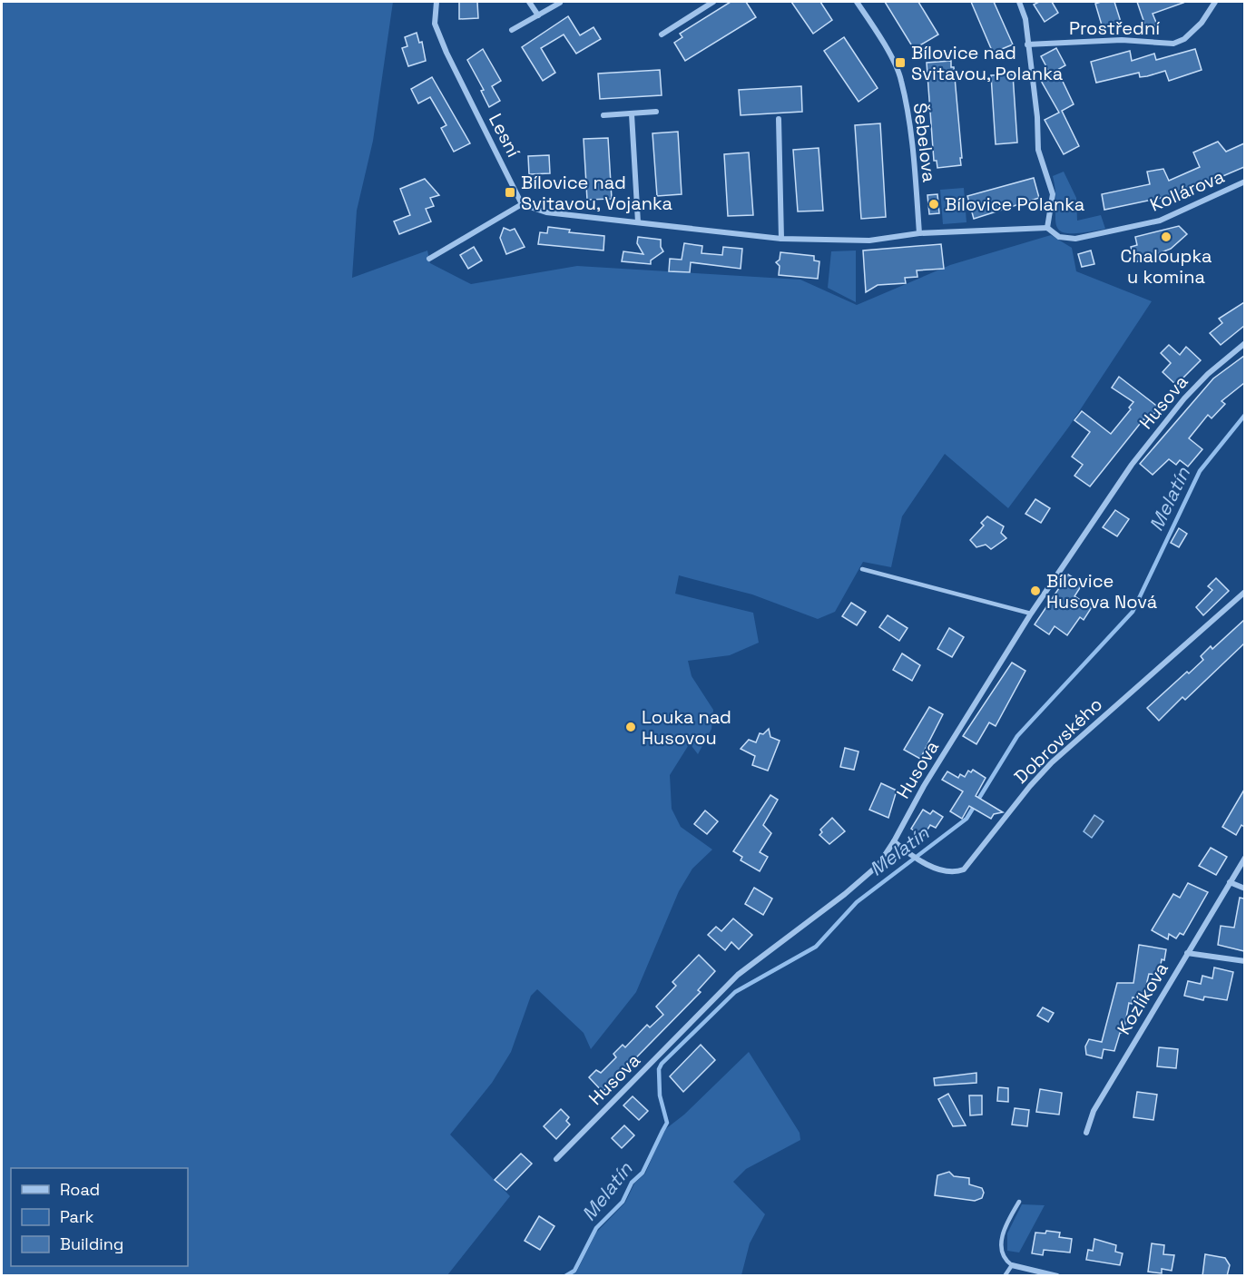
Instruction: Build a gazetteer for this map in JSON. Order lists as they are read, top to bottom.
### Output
{
  "streets": {
    "street": [
      "Prostřední",
      "Lesní",
      "Šebelova",
      "Kollárova",
      "Husova",
      "Dobrovského",
      "Kozlíkova"
    ]
  },
  "crossings": [
    ["Husova", "Dobrovského"]
  ],
  "water": ["Melatín"],
  "places": {
    "transit": ["Bílovice nad Svitavou, Polanka", "Bílovice nad Svitavou, Vojanka"],
    "other": [
      "Bílovice Polanka",
      "Chaloupka u komina",
      "Bílovice Husova Nová",
      "Louka nad Husovou"
    ]
  },
  "legend": ["Road", "Park", "Building"]
}
